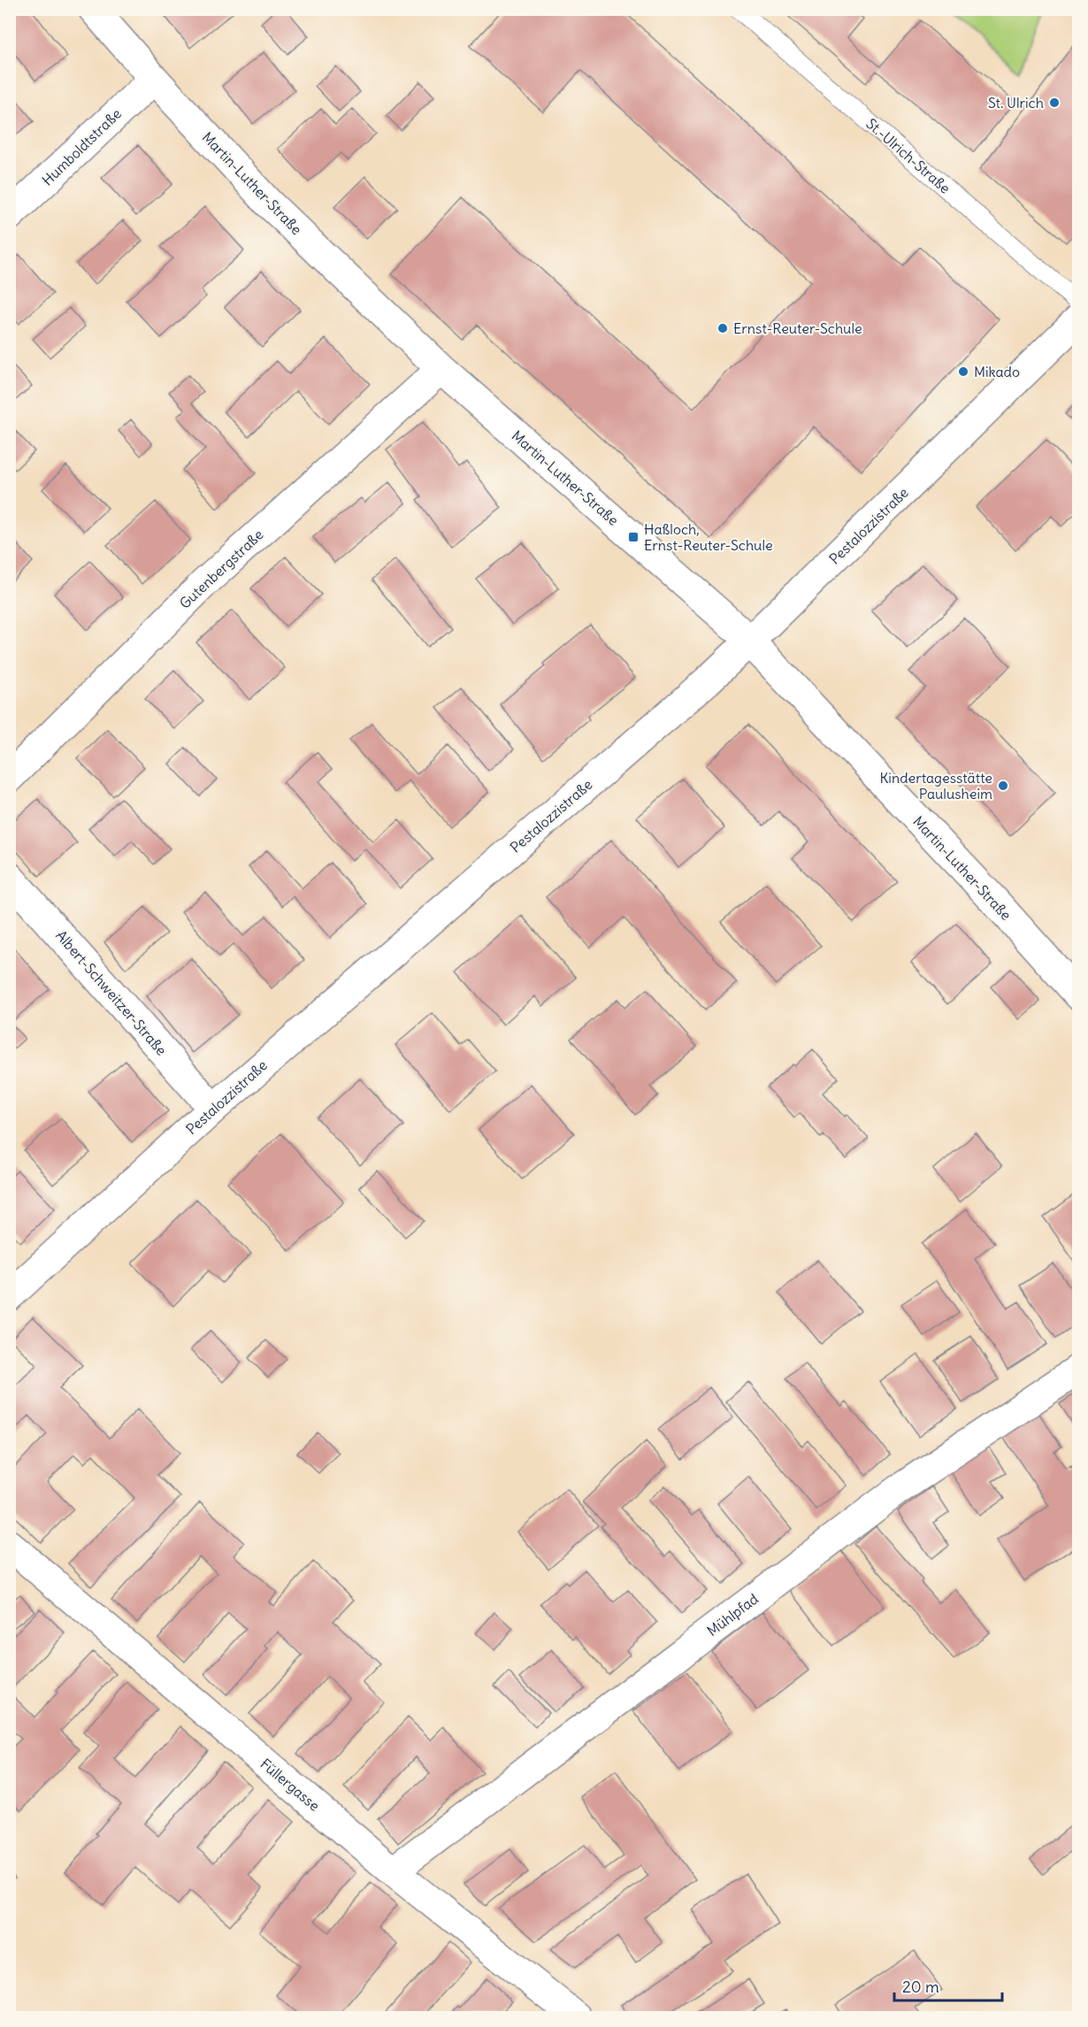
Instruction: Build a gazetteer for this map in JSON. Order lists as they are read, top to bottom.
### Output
{
  "streets": {
    "street": [
      "Humboldtstraße",
      "Martin-Luther-Straße",
      "Pestalozzistraße",
      "Gutenbergstraße",
      "Albert-Schweitzer-Straße",
      "Mühlpfad",
      "Füllergasse"
    ],
    "lane": ["St.-Ulrich-Straße"]
  },
  "crossings": [
    ["Humboldtstraße", "Martin-Luther-Straße"],
    ["Martin-Luther-Straße", "Pestalozzistraße"],
    ["Martin-Luther-Straße", "Gutenbergstraße"],
    ["Pestalozzistraße", "Albert-Schweitzer-Straße"],
    ["Mühlpfad", "Füllergasse"]
  ],
  "places": {
    "other": [
      "St. Ulrich",
      "Ernst-Reuter-Schule",
      "Mikado",
      "Kindertagesstätte Paulusheim"
    ],
    "transit": ["Haßloch, Ernst-Reuter-Schule"]
  },
  "scale_bar": "20 m"
}
